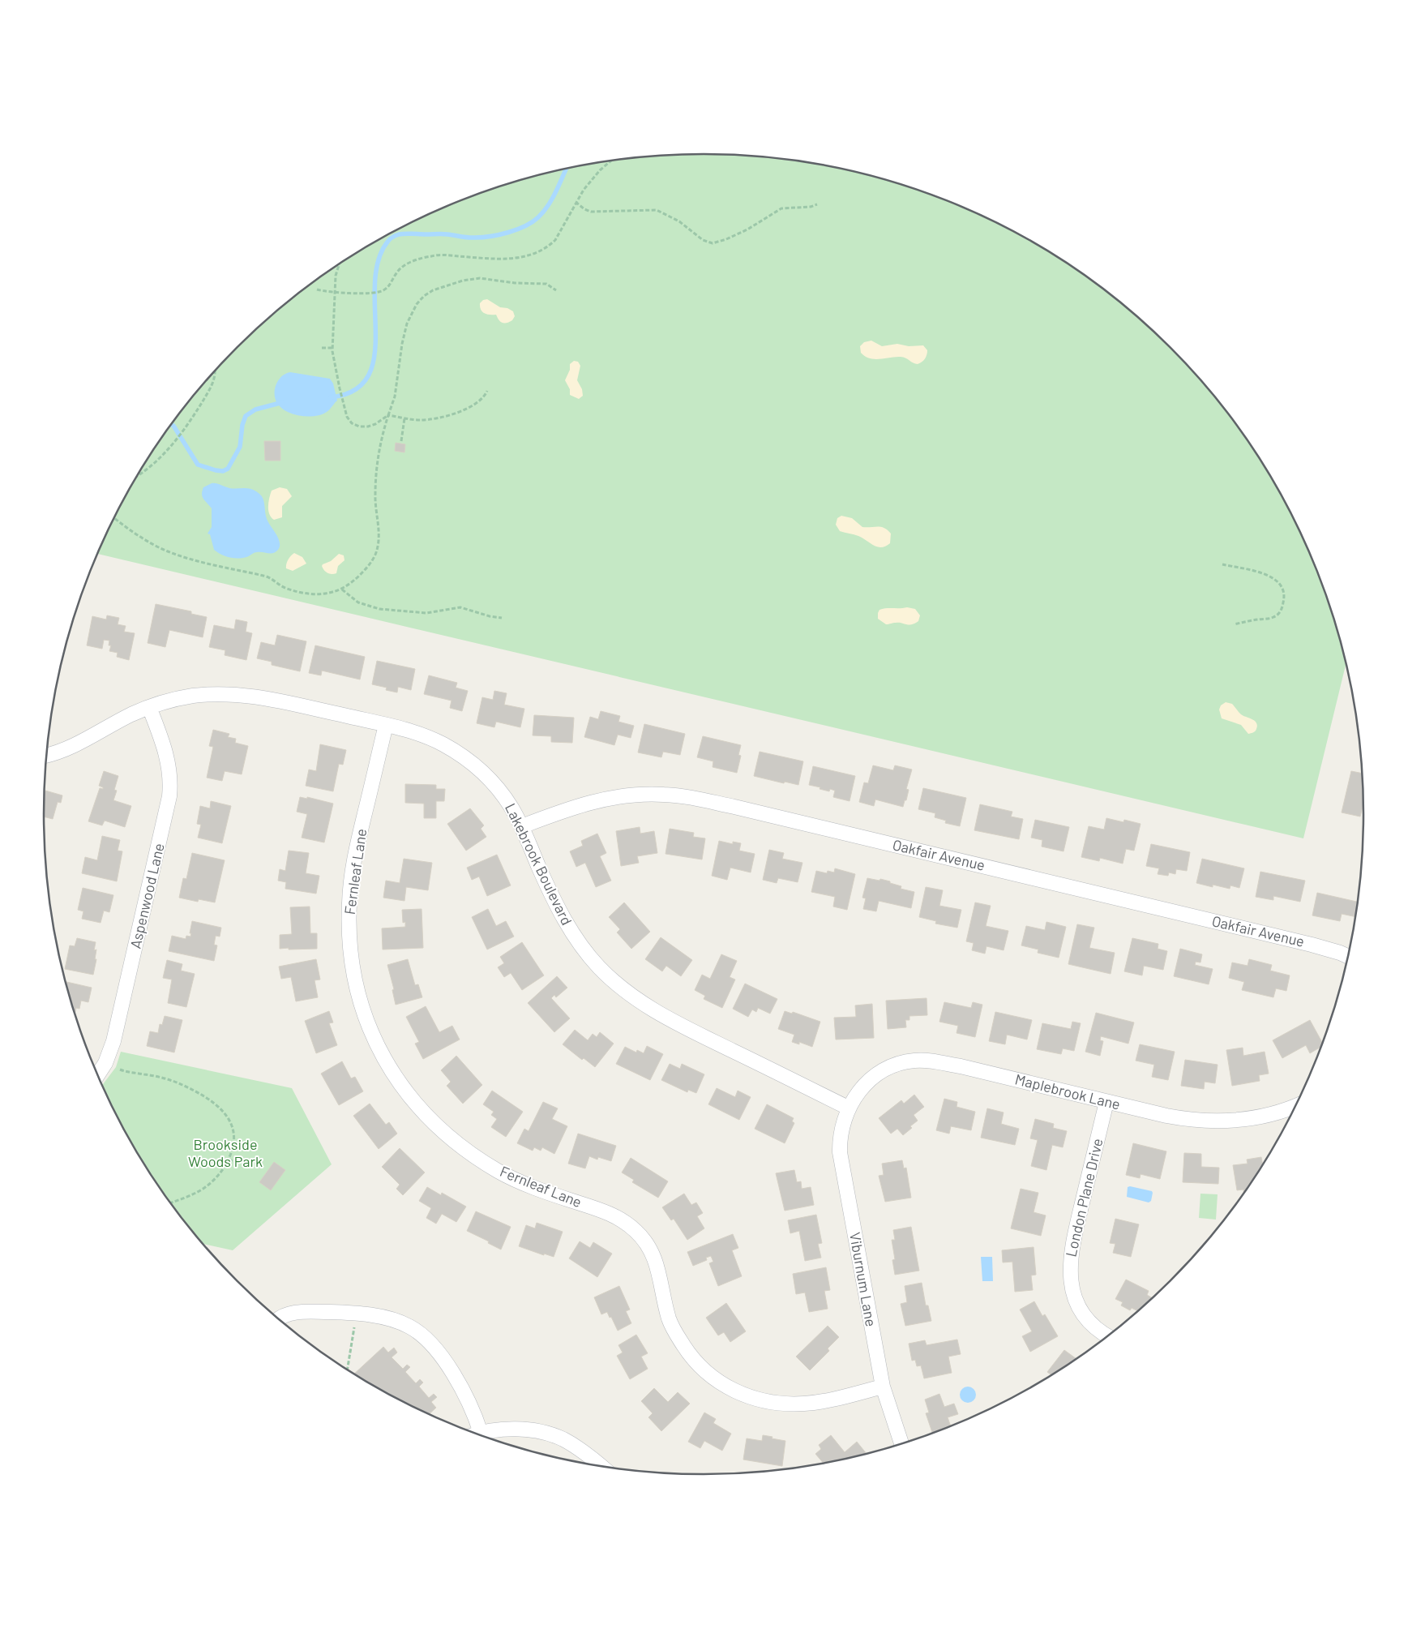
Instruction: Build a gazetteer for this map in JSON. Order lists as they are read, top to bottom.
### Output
{
  "streets": {
    "street": [
      "Oakfair Avenue",
      "Lakebrook Boulevard",
      "Fernleaf Lane",
      "Aspenwood Lane",
      "Maplebrook Lane",
      "London Plane Drive",
      "Viburnum Lane"
    ]
  },
  "crossings": [
    ["Oakfair Avenue", "Lakebrook Boulevard"],
    ["Lakebrook Boulevard", "Fernleaf Lane"],
    ["Lakebrook Boulevard", "Aspenwood Lane"],
    ["Lakebrook Boulevard", "Maplebrook Lane"],
    ["Lakebrook Boulevard", "Viburnum Lane"],
    ["Fernleaf Lane", "Viburnum Lane"],
    ["Maplebrook Lane", "London Plane Drive"],
    ["Maplebrook Lane", "Viburnum Lane"]
  ],
  "parks": ["Brookside Woods Park"]
}
